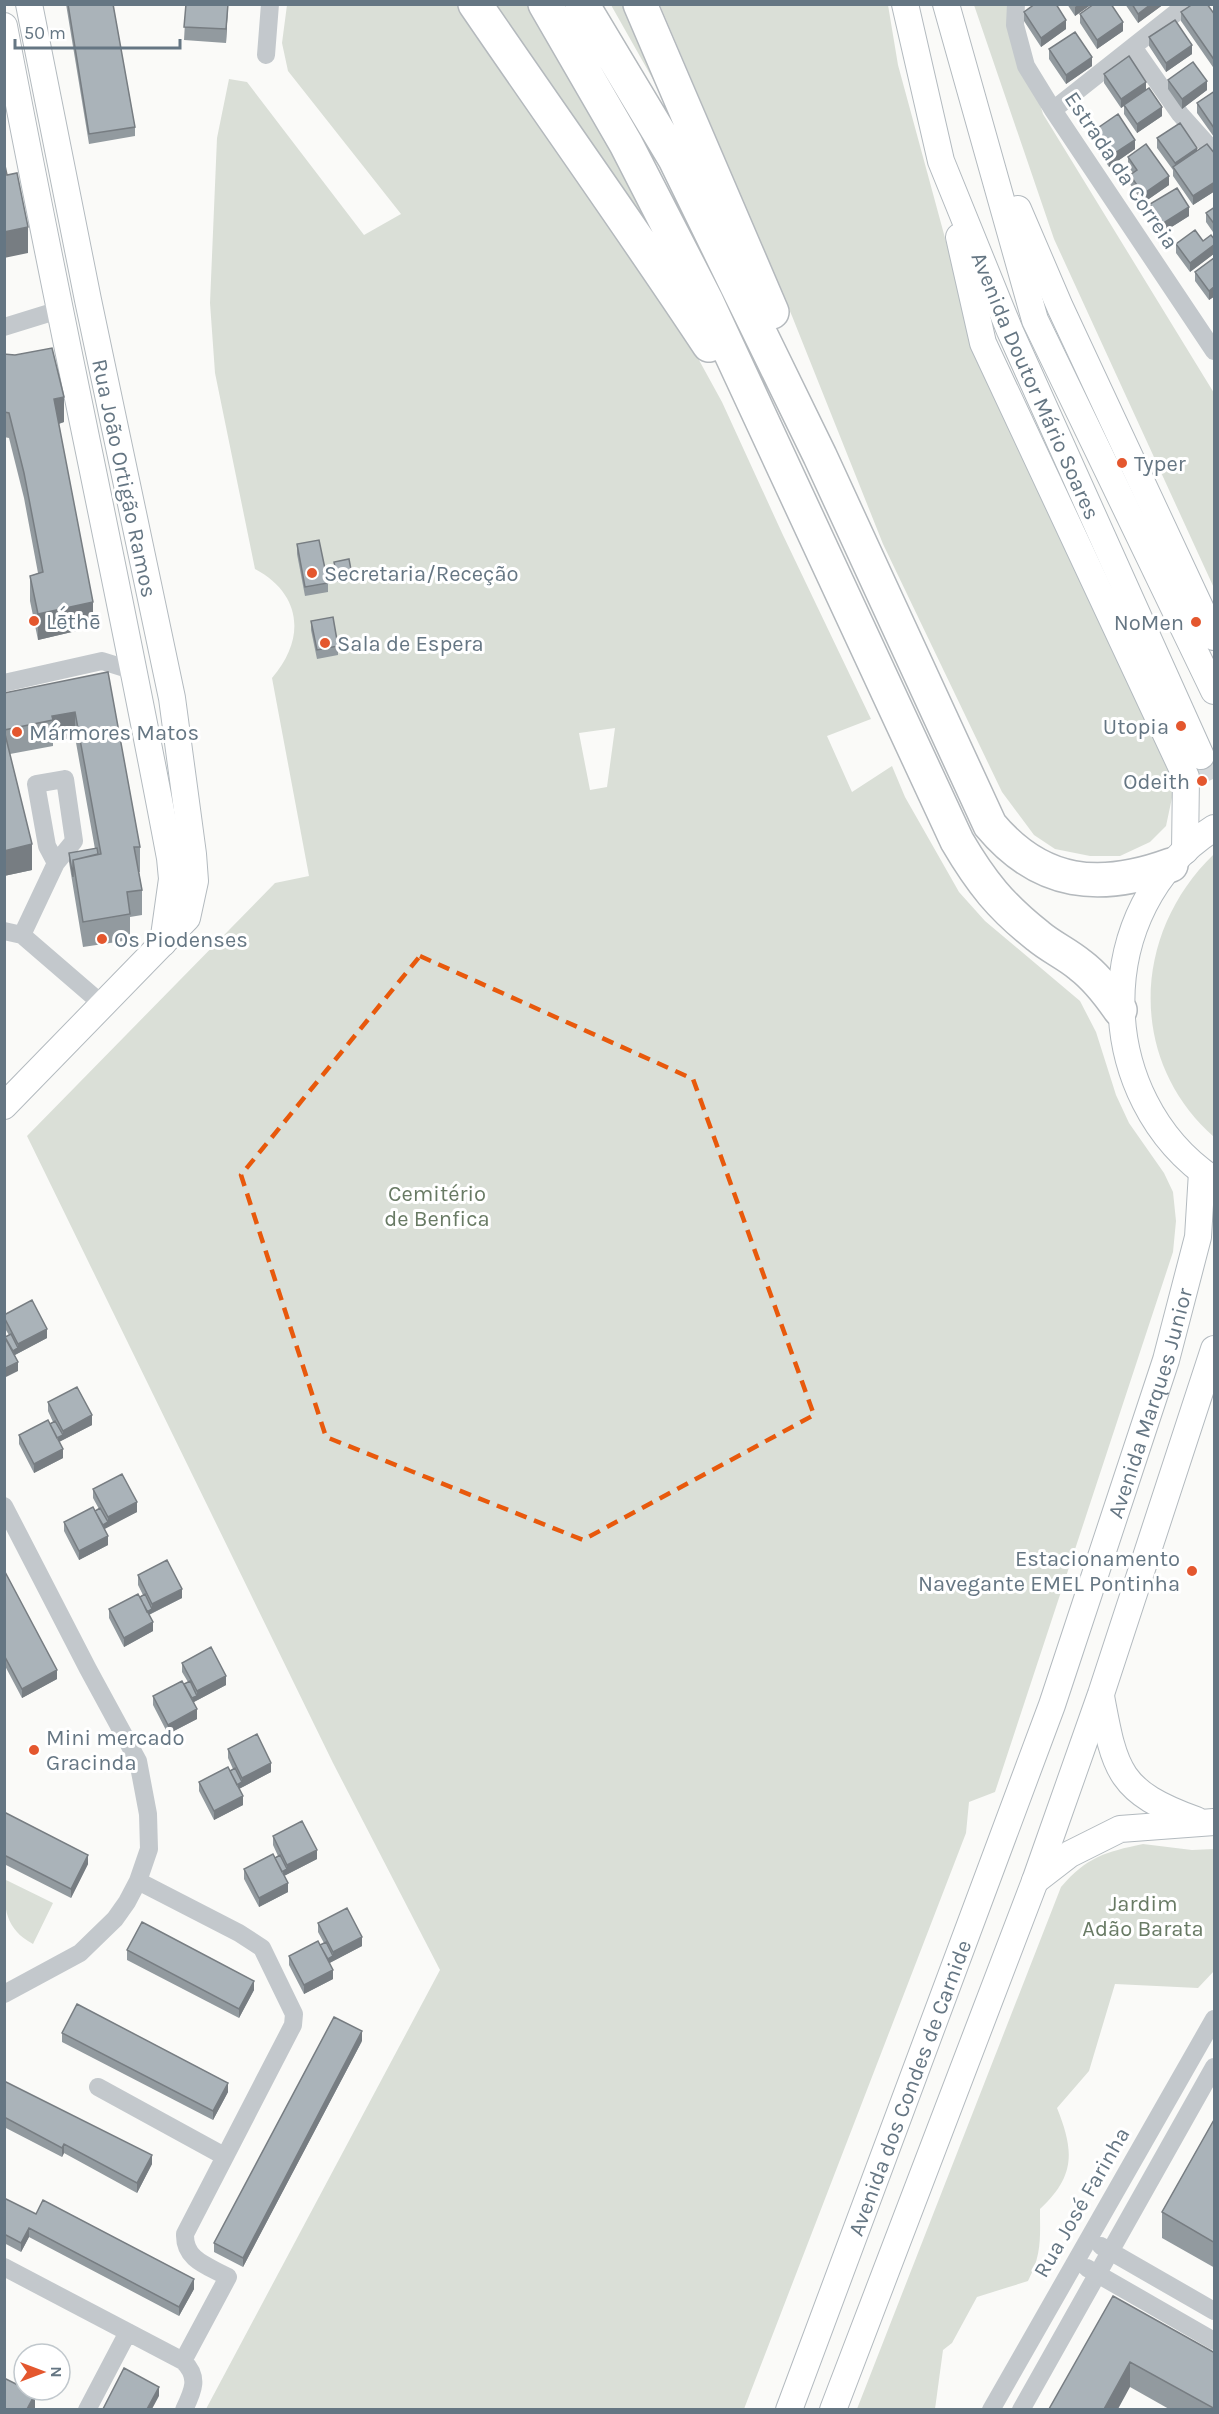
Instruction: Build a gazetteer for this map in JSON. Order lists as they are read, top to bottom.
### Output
{
  "streets": {
    "main road": [
      "Avenida Doutor Mário Soares",
      "Rua João Ortigão Ramos",
      "Avenida Marques Junior",
      "Avenida dos Condes de Carnide"
    ],
    "street": ["Estrada da Correia", "Rua José Farinha"]
  },
  "crossings": [
    ["Avenida Marques Junior", "Avenida dos Condes de Carnide"]
  ],
  "parks": ["Cemitério de Benfica", "Jardim Adão Barata"],
  "places": [
    "Typer",
    "Secretaria/Receção",
    "Lḗthē",
    "NoMen",
    "Sala de Espera",
    "Utopia",
    "Mármores Matos",
    "Odeith",
    "Os Piodenses",
    "Estacionamento Navegante EMEL Pontinha",
    "Mini mercado Gracinda"
  ],
  "scale_bar": "50 m",
  "north": "right"
}
